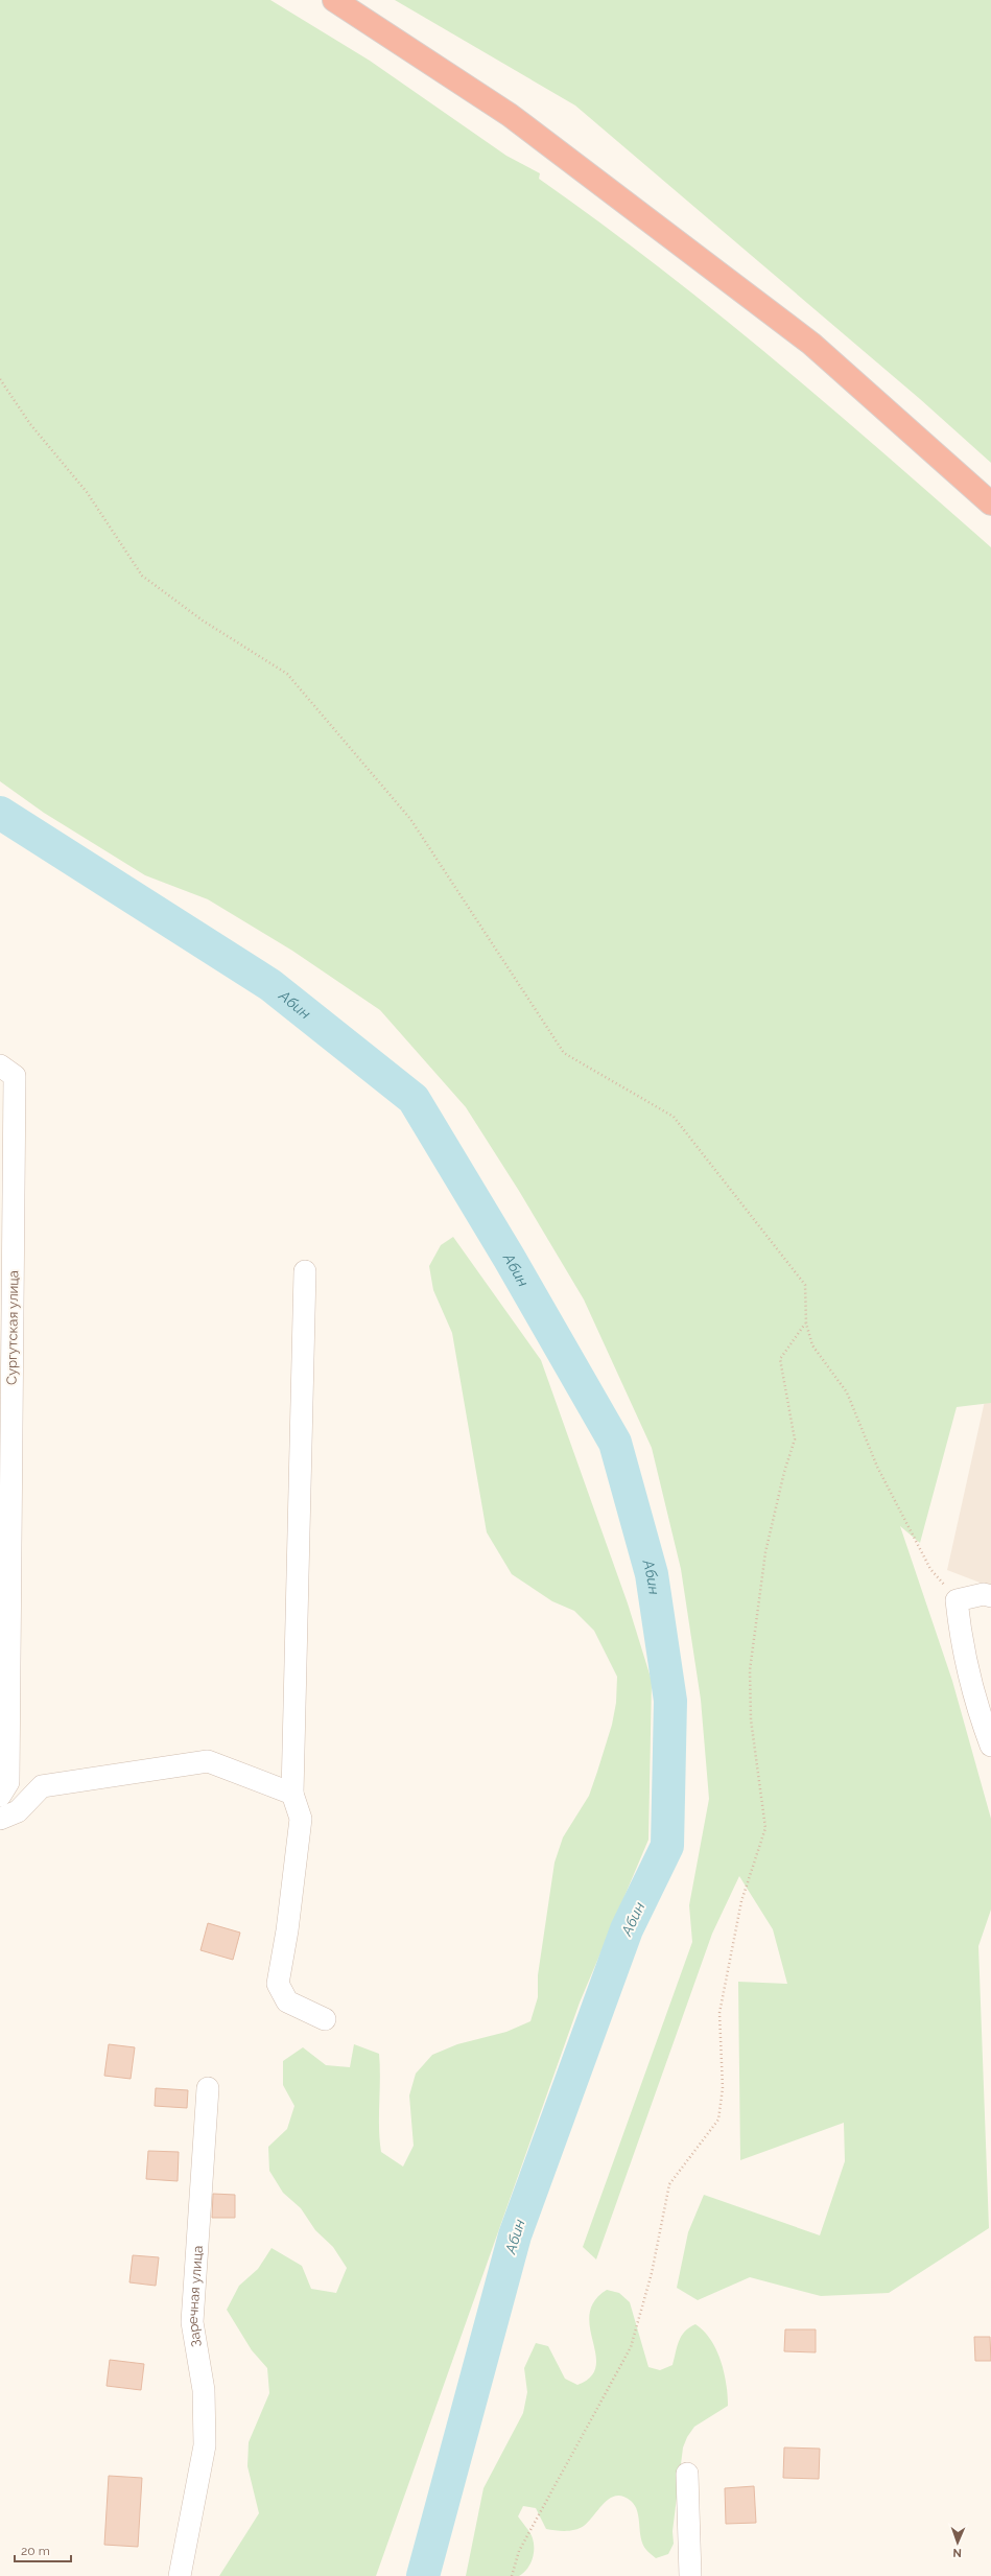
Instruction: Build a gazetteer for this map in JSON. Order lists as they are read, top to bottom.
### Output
{
  "streets": {
    "street": ["Сургутская улица", "Заречная улица"]
  },
  "water": ["Абин"],
  "scale_bar": "20 m",
  "north": "bottom"
}
